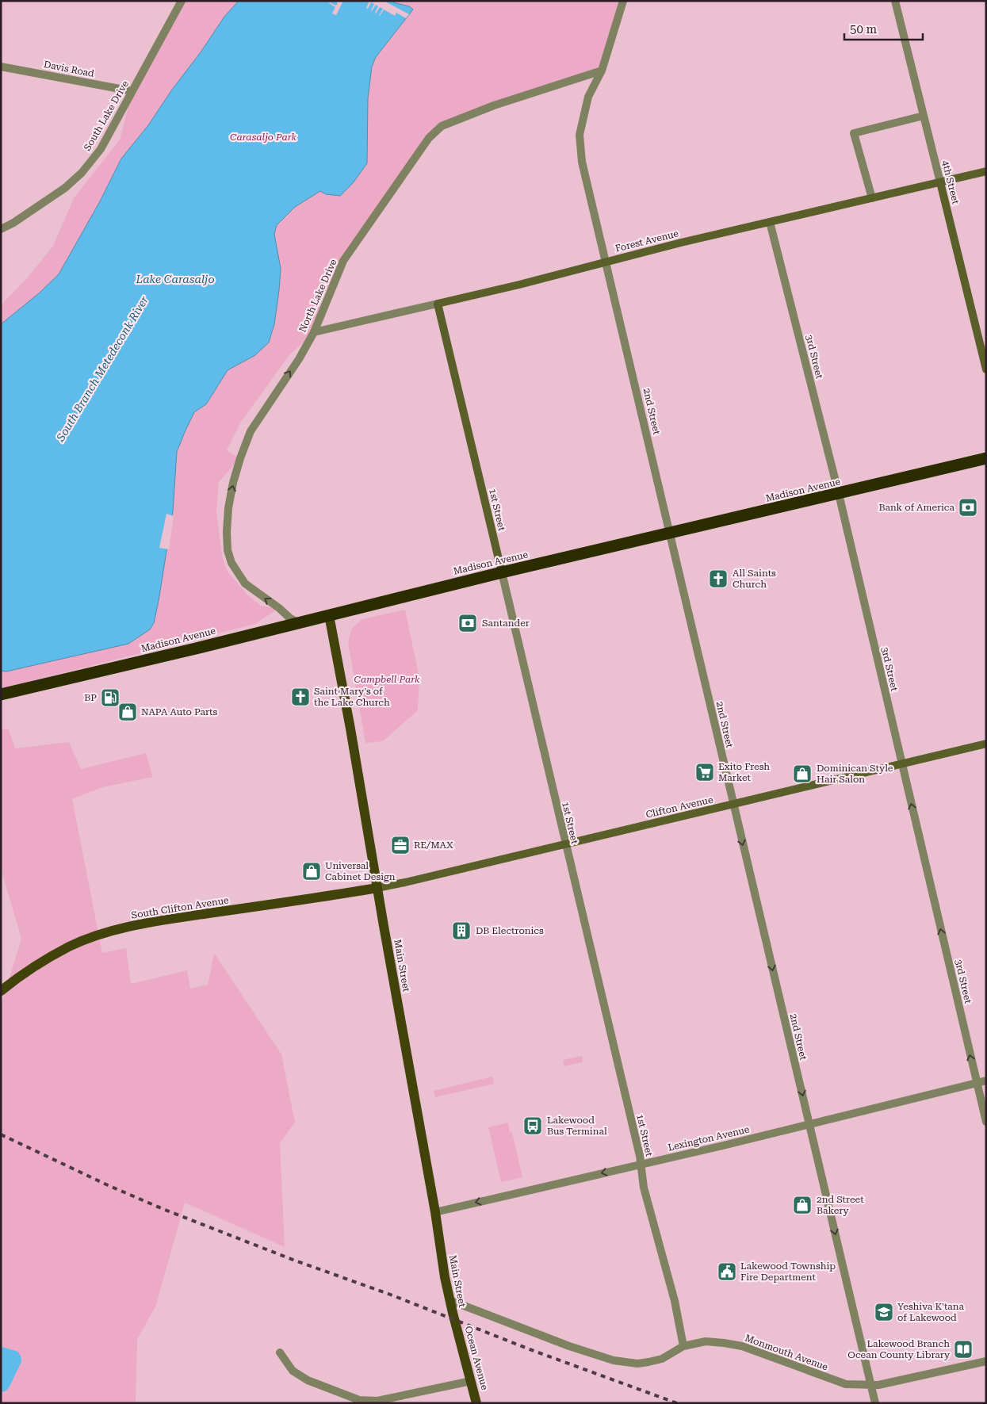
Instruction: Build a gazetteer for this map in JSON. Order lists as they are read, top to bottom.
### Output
{
  "streets": {
    "highway": ["Madison Avenue"],
    "main road": ["South Clifton Avenue", "Main Street", "Ocean Avenue"],
    "street": [
      "Davis Road",
      "South Lake Drive",
      "4th Street",
      "Forest Avenue",
      "North Lake Drive",
      "3rd Street",
      "2nd Street",
      "1st Street",
      "Clifton Avenue",
      "Lexington Avenue",
      "Monmouth Avenue"
    ]
  },
  "crossings": [
    ["Davis Road", "South Lake Drive"],
    ["4th Street", "Forest Avenue"],
    ["Forest Avenue", "North Lake Drive"],
    ["Forest Avenue", "3rd Street"],
    ["Forest Avenue", "2nd Street"],
    ["Forest Avenue", "1st Street"],
    ["North Lake Drive", "2nd Street"],
    ["North Lake Drive", "Madison Avenue"],
    ["3rd Street", "Madison Avenue"],
    ["3rd Street", "Clifton Avenue"],
    ["3rd Street", "Lexington Avenue"],
    ["2nd Street", "Madison Avenue"],
    ["2nd Street", "Clifton Avenue"],
    ["2nd Street", "Lexington Avenue"],
    ["2nd Street", "Monmouth Avenue"],
    ["Madison Avenue", "1st Street"],
    ["Madison Avenue", "Main Street"],
    ["1st Street", "Clifton Avenue"],
    ["1st Street", "Lexington Avenue"],
    ["1st Street", "Monmouth Avenue"],
    ["Clifton Avenue", "South Clifton Avenue"],
    ["Clifton Avenue", "Main Street"],
    ["South Clifton Avenue", "Main Street"],
    ["Main Street", "Lexington Avenue"],
    ["Main Street", "Monmouth Avenue"],
    ["Main Street", "Ocean Avenue"]
  ],
  "one_way": [
    "North Lake Drive",
    "3rd Street",
    "2nd Street",
    "Lexington Avenue"
  ],
  "water": ["Lake Carasaljo", "South Branch Metedeconk River"],
  "parks": ["Carasaljo Park", "Campbell Park"],
  "places": {
    "bank": ["Bank of America", "Santander"],
    "church": ["All Saints Church", "Saint Mary's of the Lake Church"],
    "fuel station": ["BP"],
    "shop": [
      "NAPA Auto Parts",
      "Dominican Style Hair Salon",
      "Universal Cabinet Design",
      "2nd Street Bakery"
    ],
    "supermarket": ["Exito Fresh Market"],
    "office": ["RE/MAX"],
    "building": ["DB Electronics"],
    "bus stop": ["Lakewood Bus Terminal"],
    "public building": ["Lakewood Township Fire Department"],
    "school or university": ["Yeshiva K'tana of Lakewood"],
    "library": ["Lakewood Branch Ocean County Library"]
  },
  "scale_bar": "50 m"
}
